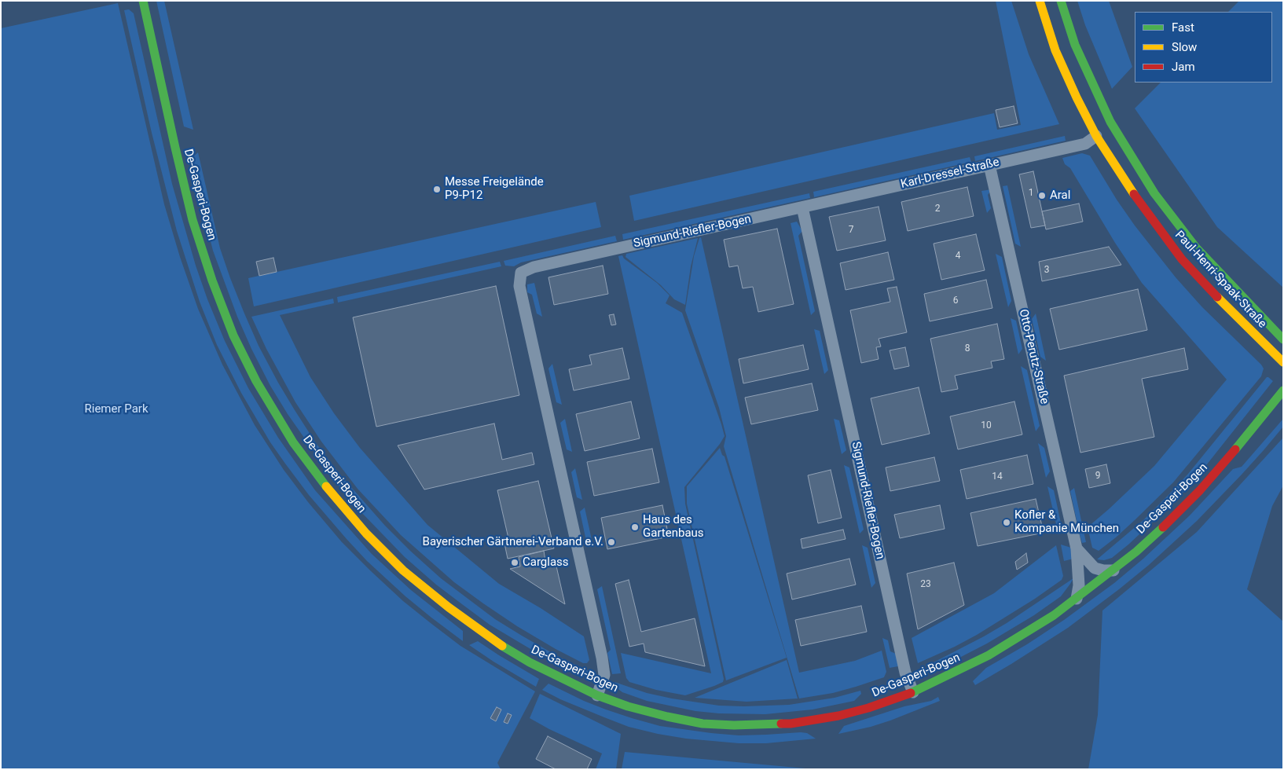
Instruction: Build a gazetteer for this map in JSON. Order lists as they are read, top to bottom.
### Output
{
  "streets": {
    "main road": ["De-Gasperi-Bogen", "Paul-Henri-Spaak-Straße"],
    "street": ["Karl-Dressel-Straße", "Sigmund-Riefler-Bogen", "Otto-Perutz-Straße"]
  },
  "crossings": [
    ["Karl-Dressel-Straße", "Sigmund-Riefler-Bogen"],
    ["Karl-Dressel-Straße", "Paul-Henri-Spaak-Straße"],
    ["Karl-Dressel-Straße", "Otto-Perutz-Straße"],
    ["De-Gasperi-Bogen", "Sigmund-Riefler-Bogen"],
    ["De-Gasperi-Bogen", "Otto-Perutz-Straße"]
  ],
  "parks": ["Riemer Park"],
  "places": [
    "Messe Freigelände P9-P12",
    "Aral",
    "Kofler & Kompanie München",
    "Haus des Gartenbaus",
    "Bayerischer Gärtnerei-Verband e.V.",
    "Carglass"
  ],
  "house_numbers": [
    "1",
    "2",
    "7",
    "4",
    "3",
    "6",
    "8",
    "10",
    "9",
    "14",
    "23"
  ],
  "legend": ["Fast", "Slow", "Jam"]
}
